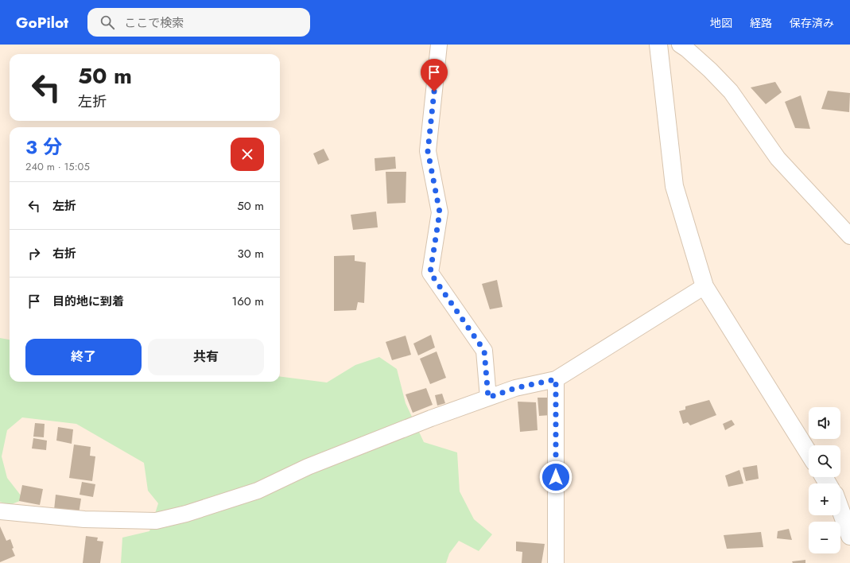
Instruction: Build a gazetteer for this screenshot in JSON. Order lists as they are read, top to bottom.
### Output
{
  "page": {
    "header": "GoPilot",
    "search": "ここで検索",
    "nav": ["地図", "経路", "保存済み"],
    "turn": ["50 m", "左折"],
    "heading": ["3 分", "240 m · 15:05"],
    "list": [
      {
        "name": "左折",
        "value": "50 m"
      },
      {
        "name": "右折",
        "value": "30 m"
      },
      {
        "name": "目的地に到着",
        "value": "160 m"
      }
    ],
    "buttons": ["終了", "共有"],
    "map_buttons": ["+", "−"]
  }
}
